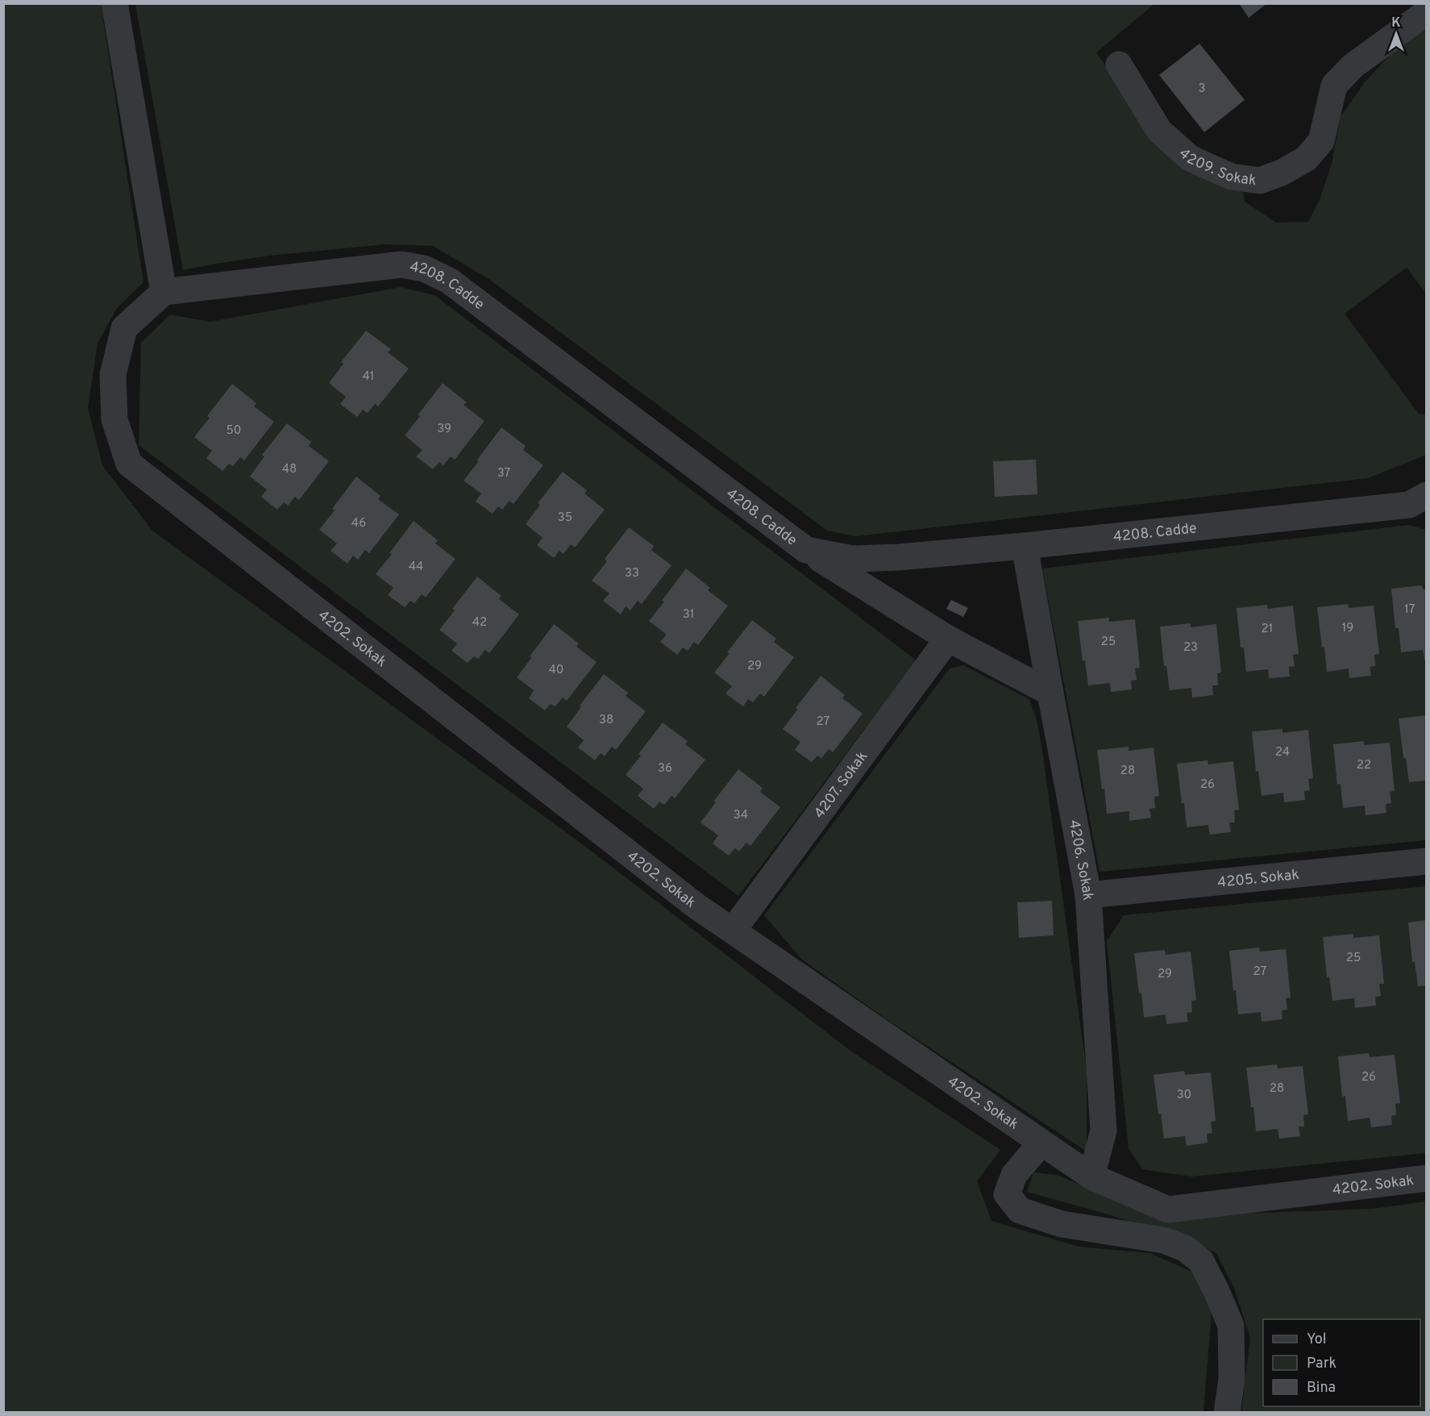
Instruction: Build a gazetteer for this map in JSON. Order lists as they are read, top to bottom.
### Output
{
  "streets": {
    "street": [
      "4209. Sokak",
      "4208. Cadde",
      "4202. Sokak",
      "4207. Sokak",
      "4206. Sokak",
      "4205. Sokak"
    ]
  },
  "crossings": [
    ["4208. Cadde", "4202. Sokak"],
    ["4208. Cadde", "4206. Sokak"],
    ["4202. Sokak", "4207. Sokak"],
    ["4202. Sokak", "4206. Sokak"],
    ["4206. Sokak", "4205. Sokak"]
  ],
  "house_numbers": [
    "3",
    "41",
    "39",
    "50",
    "48",
    "37",
    "35",
    "46",
    "44",
    "33",
    "17",
    "31",
    "42",
    "19",
    "21",
    "25",
    "23",
    "29",
    "40",
    "38",
    "27",
    "24",
    "22",
    "36",
    "28",
    "26",
    "34",
    "25",
    "27",
    "29",
    "26",
    "28",
    "30"
  ],
  "legend": ["Yol", "Park", "Bina"],
  "north": "top"
}
